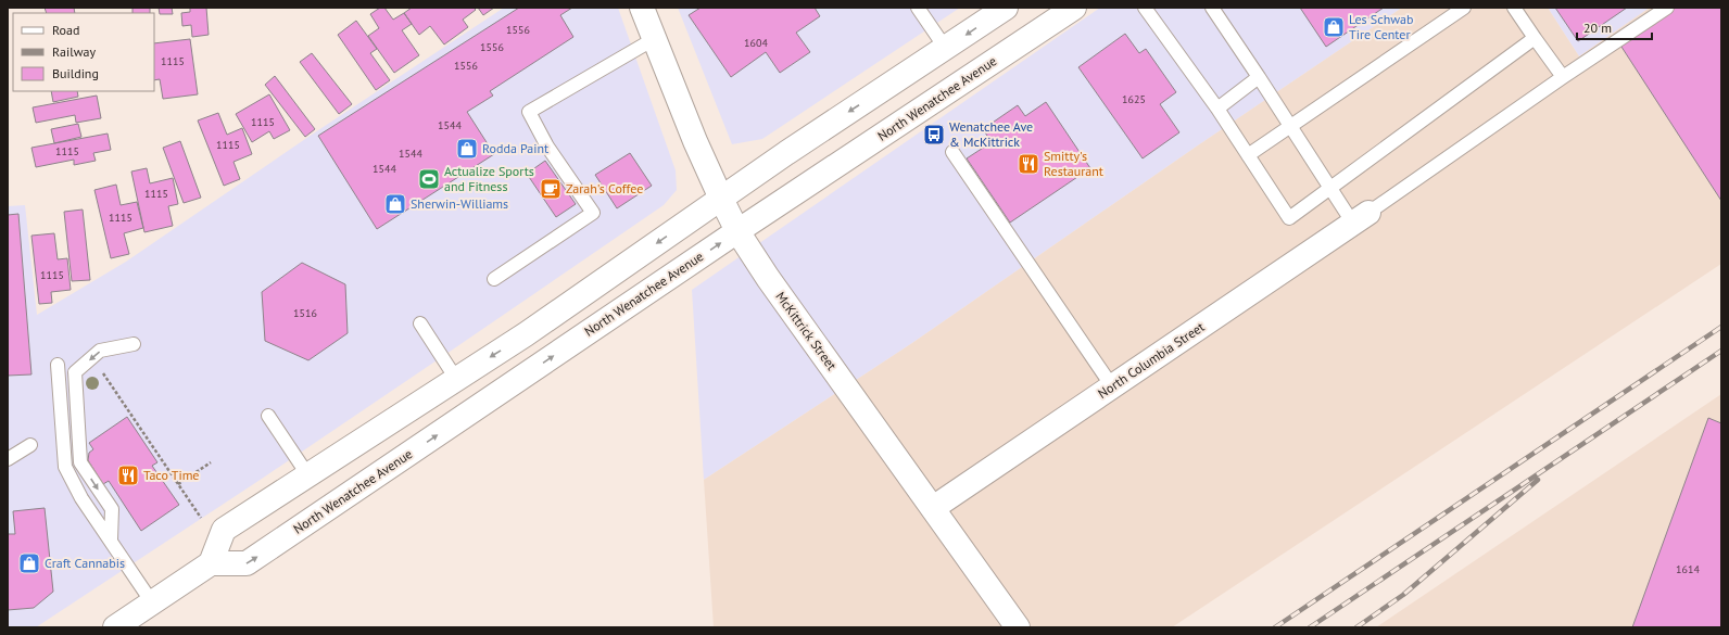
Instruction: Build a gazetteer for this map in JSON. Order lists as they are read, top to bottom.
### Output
{
  "streets": {
    "main road": ["North Wenatchee Avenue", "McKittrick Street", "North Columbia Street"]
  },
  "crossings": [
    ["North Wenatchee Avenue", "McKittrick Street"],
    ["McKittrick Street", "North Columbia Street"]
  ],
  "places": {
    "shop": [
      "Les Schwab Tire Center",
      "Rodda Paint",
      "Sherwin-Williams",
      "Craft Cannabis"
    ],
    "bus stop": ["Wenatchee Ave & McKittrick"],
    "restaurant": ["Smitty's Restaurant", "Taco Time"],
    "sports": ["Actualize Sports and Fitness"],
    "cafe": ["Zarah's Coffee"]
  },
  "house_numbers": [
    "1556",
    "1604",
    "1556",
    "1115",
    "1556",
    "1625",
    "1115",
    "1544",
    "1115",
    "1115",
    "1544",
    "1544",
    "1115",
    "1115",
    "1115",
    "1516",
    "1614"
  ],
  "legend": ["Road", "Railway", "Building"],
  "scale_bar": "20 m"
}
